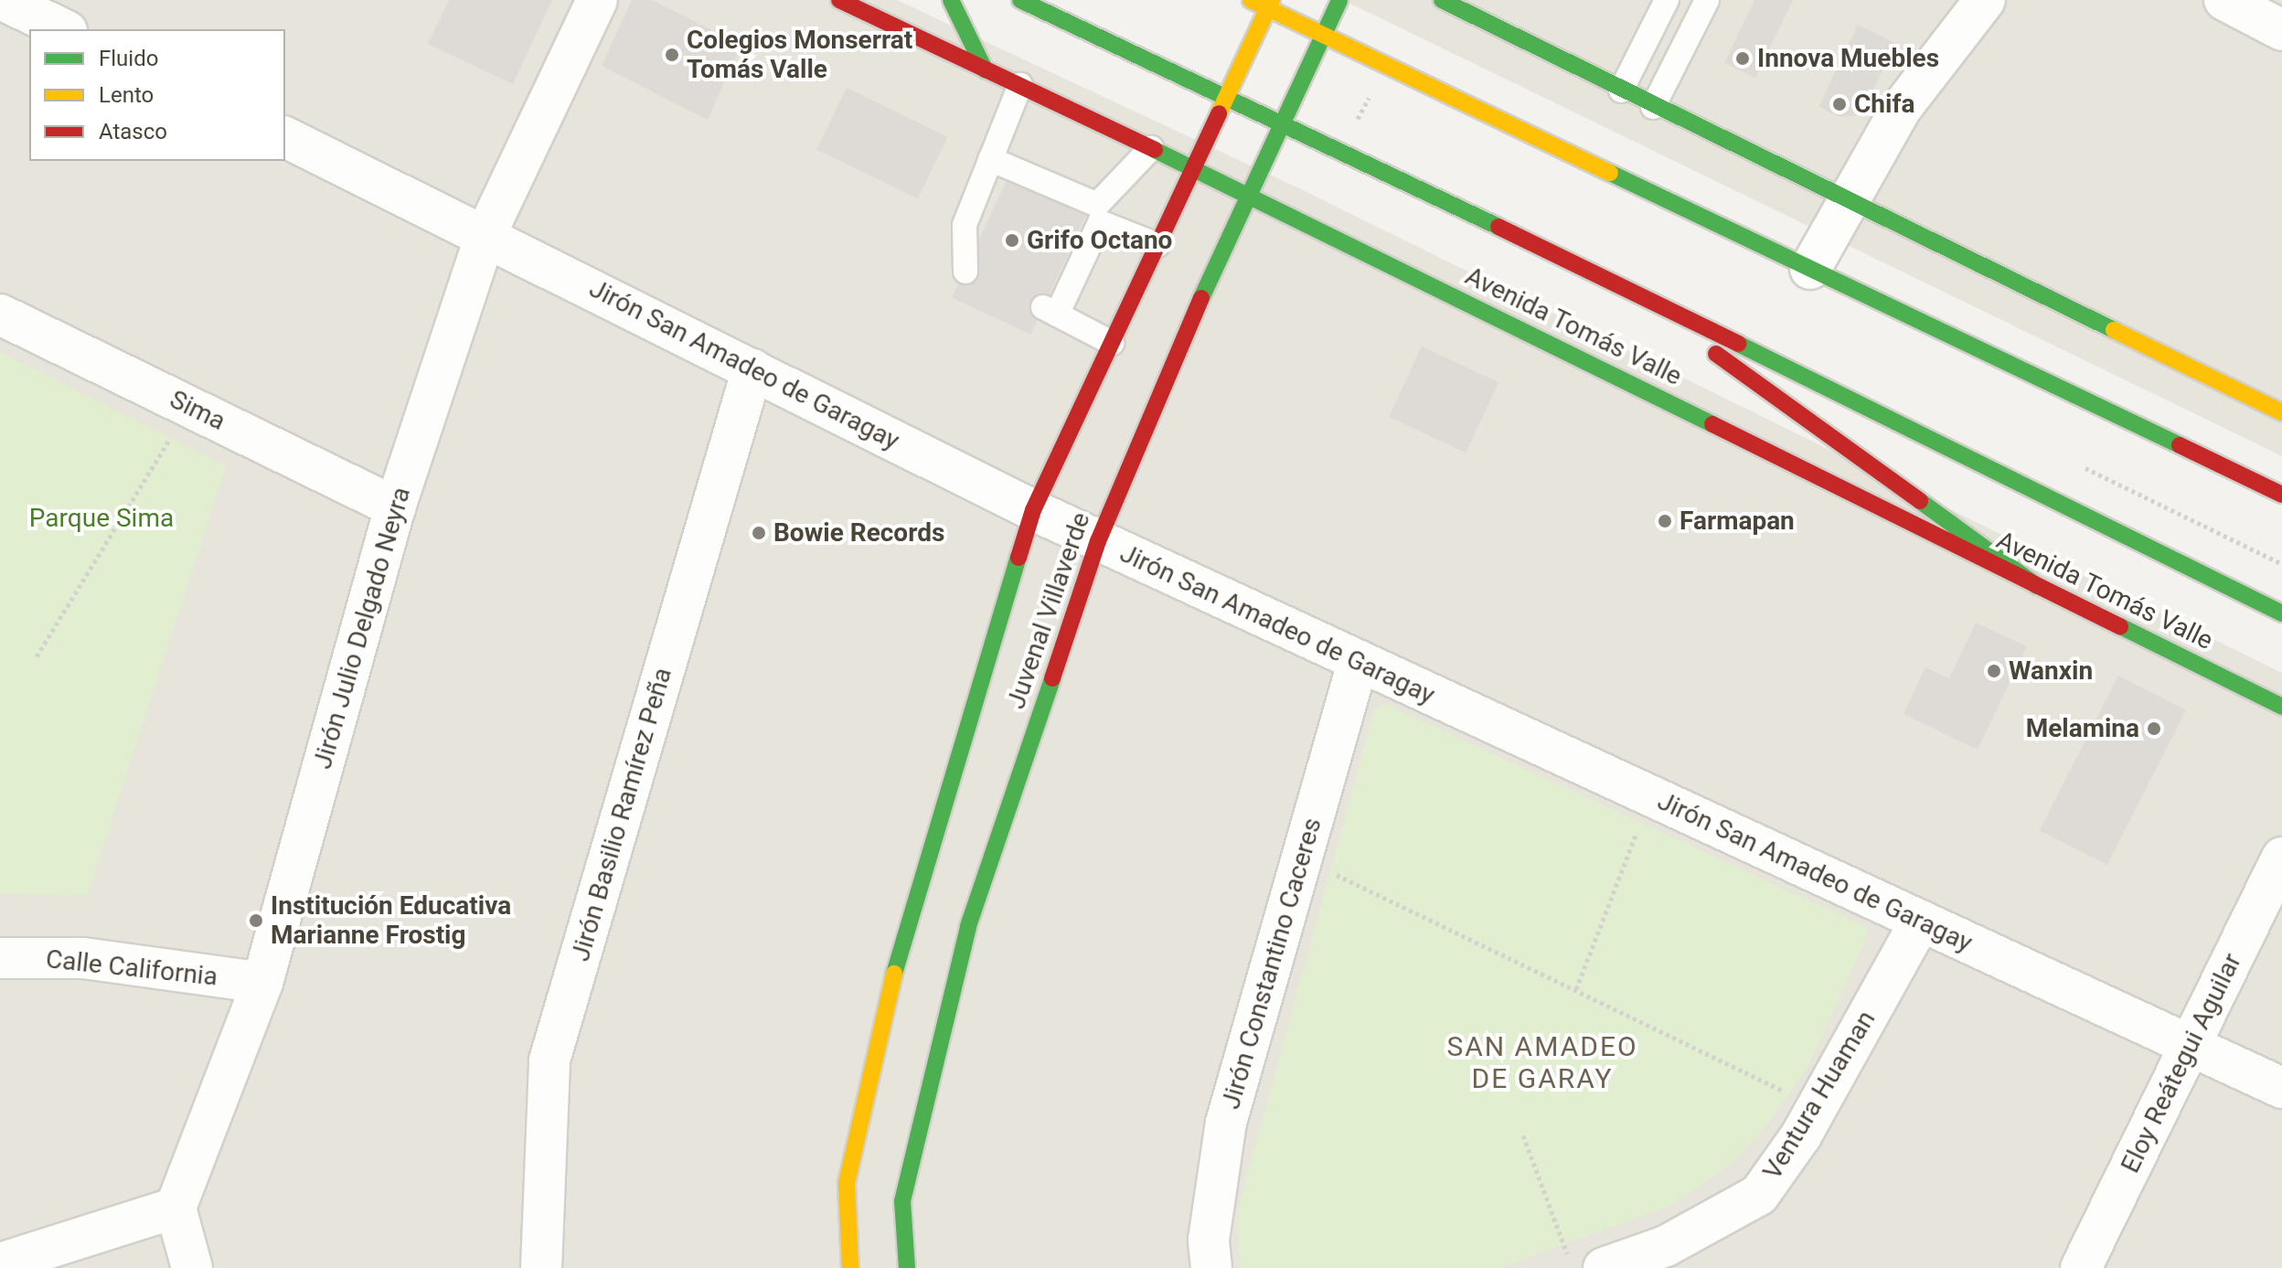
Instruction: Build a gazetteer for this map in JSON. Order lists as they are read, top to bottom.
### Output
{
  "streets": {
    "main road": ["Avenida Tomás Valle", "Juvenal Villaverde"],
    "street": [
      "Jirón San Amadeo de Garagay",
      "Sima",
      "Jirón Julio Delgado Neyra",
      "Jirón Basilio Ramírez Peña",
      "Jirón Constantino Caceres",
      "Calle California",
      "Eloy Reátegui Aguilar",
      "Ventura Huaman"
    ]
  },
  "crossings": [
    ["Avenida Tomás Valle", "Juvenal Villaverde"],
    ["Jirón San Amadeo de Garagay", "Juvenal Villaverde"],
    ["Jirón San Amadeo de Garagay", "Jirón Julio Delgado Neyra"],
    ["Jirón San Amadeo de Garagay", "Jirón Basilio Ramírez Peña"],
    ["Jirón San Amadeo de Garagay", "Jirón Constantino Caceres"],
    ["Jirón San Amadeo de Garagay", "Eloy Reátegui Aguilar"],
    ["Jirón San Amadeo de Garagay", "Ventura Huaman"],
    ["Sima", "Jirón Julio Delgado Neyra"],
    ["Jirón Julio Delgado Neyra", "Calle California"]
  ],
  "districts": ["SAN AMADEO DE GARAY"],
  "parks": ["Parque Sima"],
  "places": [
    "Colegios Monserrat Tomás Valle",
    "Innova Muebles",
    "Chifa",
    "Grifo Octano",
    "Farmapan",
    "Bowie Records",
    "Wanxin",
    "Melamina",
    "Institución Educativa Marianne Frostig"
  ],
  "legend": ["Fluido", "Lento", "Atasco"]
}
